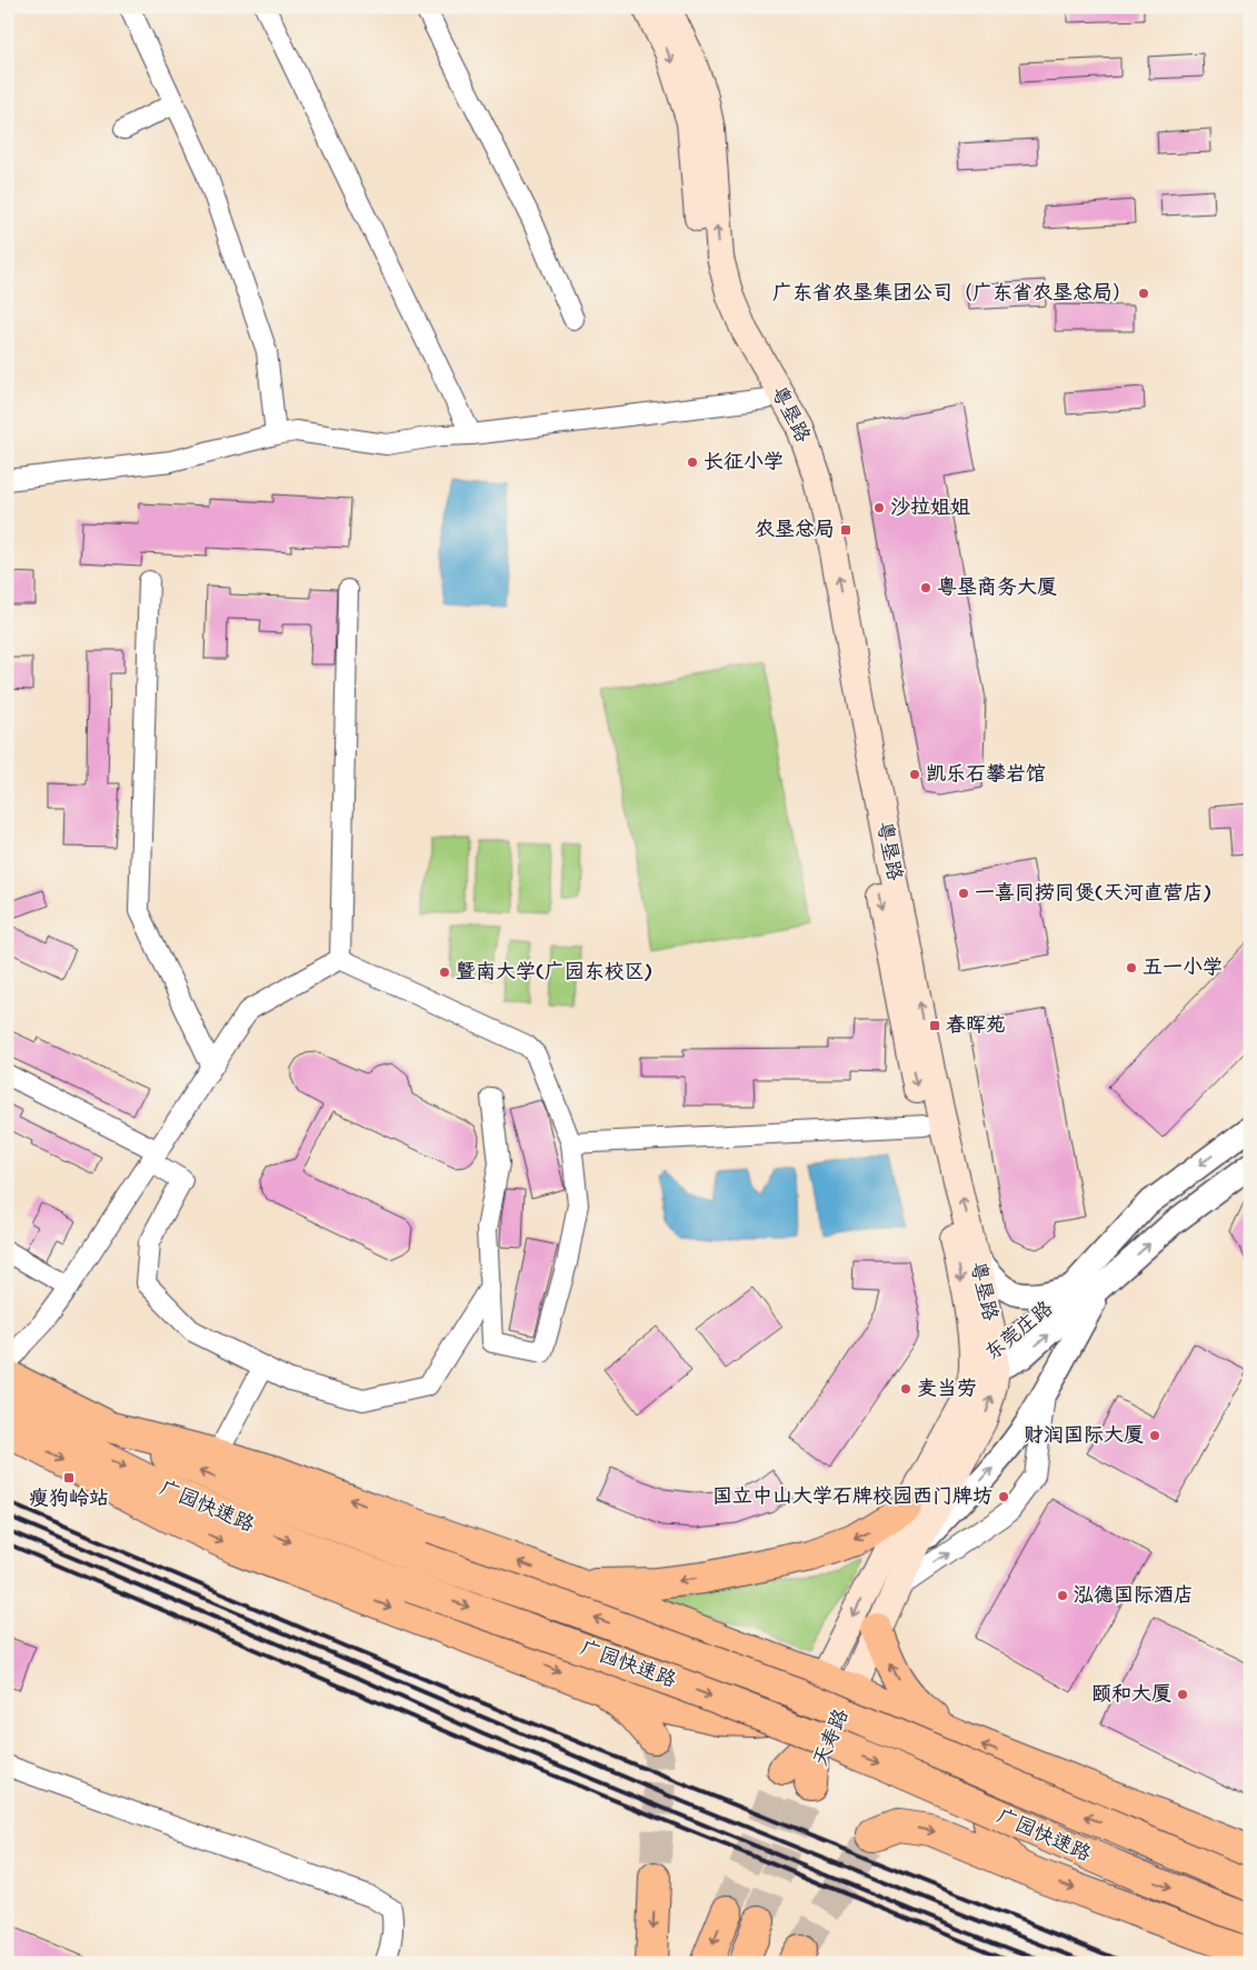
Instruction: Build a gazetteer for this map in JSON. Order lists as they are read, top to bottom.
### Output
{
  "streets": {
    "highway": ["广园快速路", "天寿路"],
    "main road": ["粤垦路"],
    "street": ["东莞庄路"]
  },
  "crossings": [
    ["粤垦路", "东莞庄路"],
    ["粤垦路", "天寿路"]
  ],
  "places": {
    "other": [
      "广东省农垦集团公司（广东省农垦总局）",
      "长征小学",
      "沙拉姐姐",
      "粤垦商务大厦",
      "凯乐石攀岩馆",
      "一喜同捞同煲(天河直营店)",
      "五一小学",
      "暨南大学(广园东校区)",
      "麦当劳",
      "财润国际大厦",
      "国立中山大学石牌校园西门牌坊",
      "泓德国际酒店",
      "颐和大厦"
    ],
    "transit": ["农垦总局", "春晖苑", "瘦狗岭站"]
  }
}
